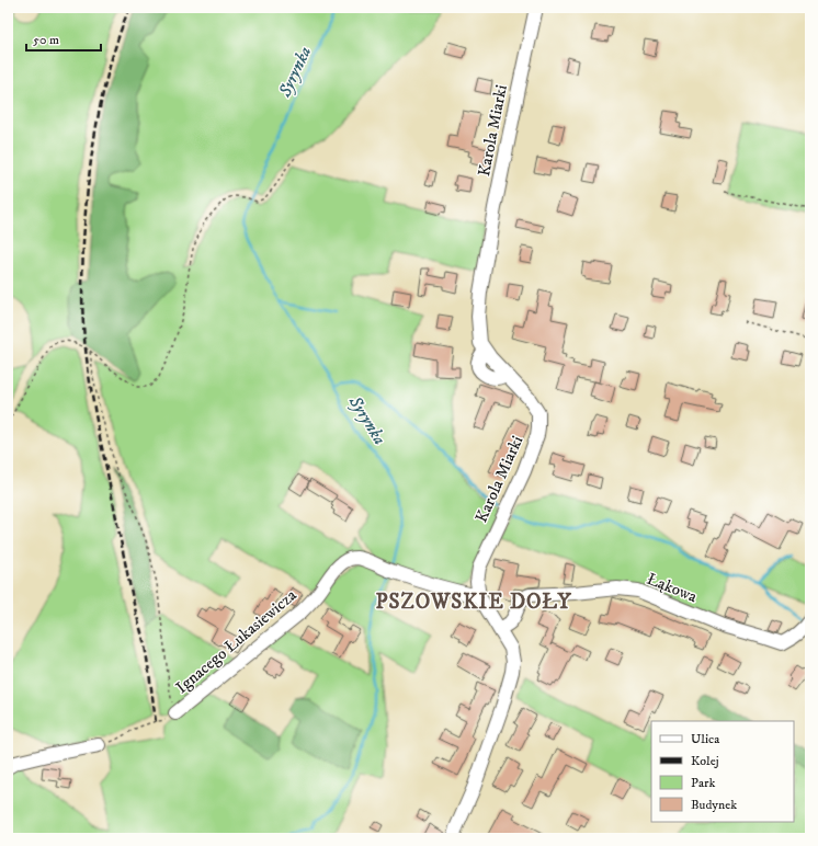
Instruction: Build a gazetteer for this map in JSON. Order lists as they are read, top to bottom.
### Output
{
  "streets": {
    "street": ["Karola Miarki", "Łąkowa", "Ignacego Łukasiewicza"]
  },
  "crossings": [
    ["Karola Miarki", "Łąkowa"],
    ["Karola Miarki", "Ignacego Łukasiewicza"]
  ],
  "districts": ["PSZOWSKIE DOŁY"],
  "water": ["Syrynka"],
  "legend": [
    "Ulica",
    "Kolej",
    "Park",
    "Budynek"
  ],
  "scale_bar": "50 m"
}
